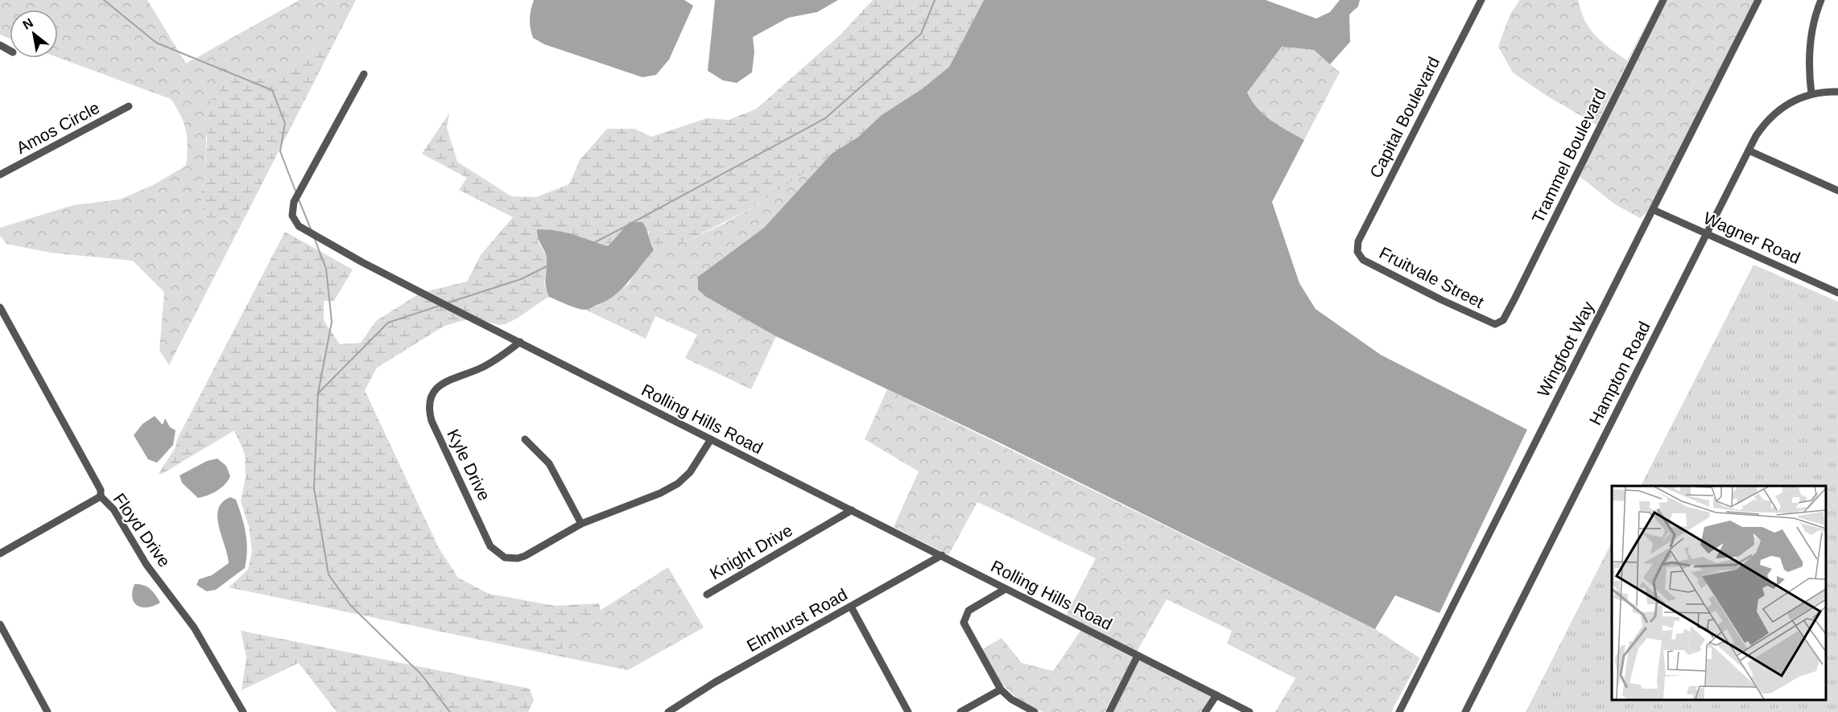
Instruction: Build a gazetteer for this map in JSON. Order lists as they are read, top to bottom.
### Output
{
  "streets": {
    "street": [
      "Capital Boulevard",
      "Amos Circle",
      "Trammel Boulevard",
      "Wagner Road",
      "Fruitvale Street",
      "Wingfoot Way",
      "Hampton Road",
      "Rolling Hills Road",
      "Kyle Drive",
      "Floyd Drive",
      "Knight Drive",
      "Elmhurst Road"
    ]
  },
  "crossings": [
    ["Capital Boulevard", "Fruitvale Street"],
    ["Trammel Boulevard", "Fruitvale Street"],
    ["Wagner Road", "Wingfoot Way"],
    ["Wagner Road", "Hampton Road"],
    ["Rolling Hills Road", "Kyle Drive"],
    ["Rolling Hills Road", "Knight Drive"],
    ["Rolling Hills Road", "Elmhurst Road"]
  ],
  "north": "top left"
}
